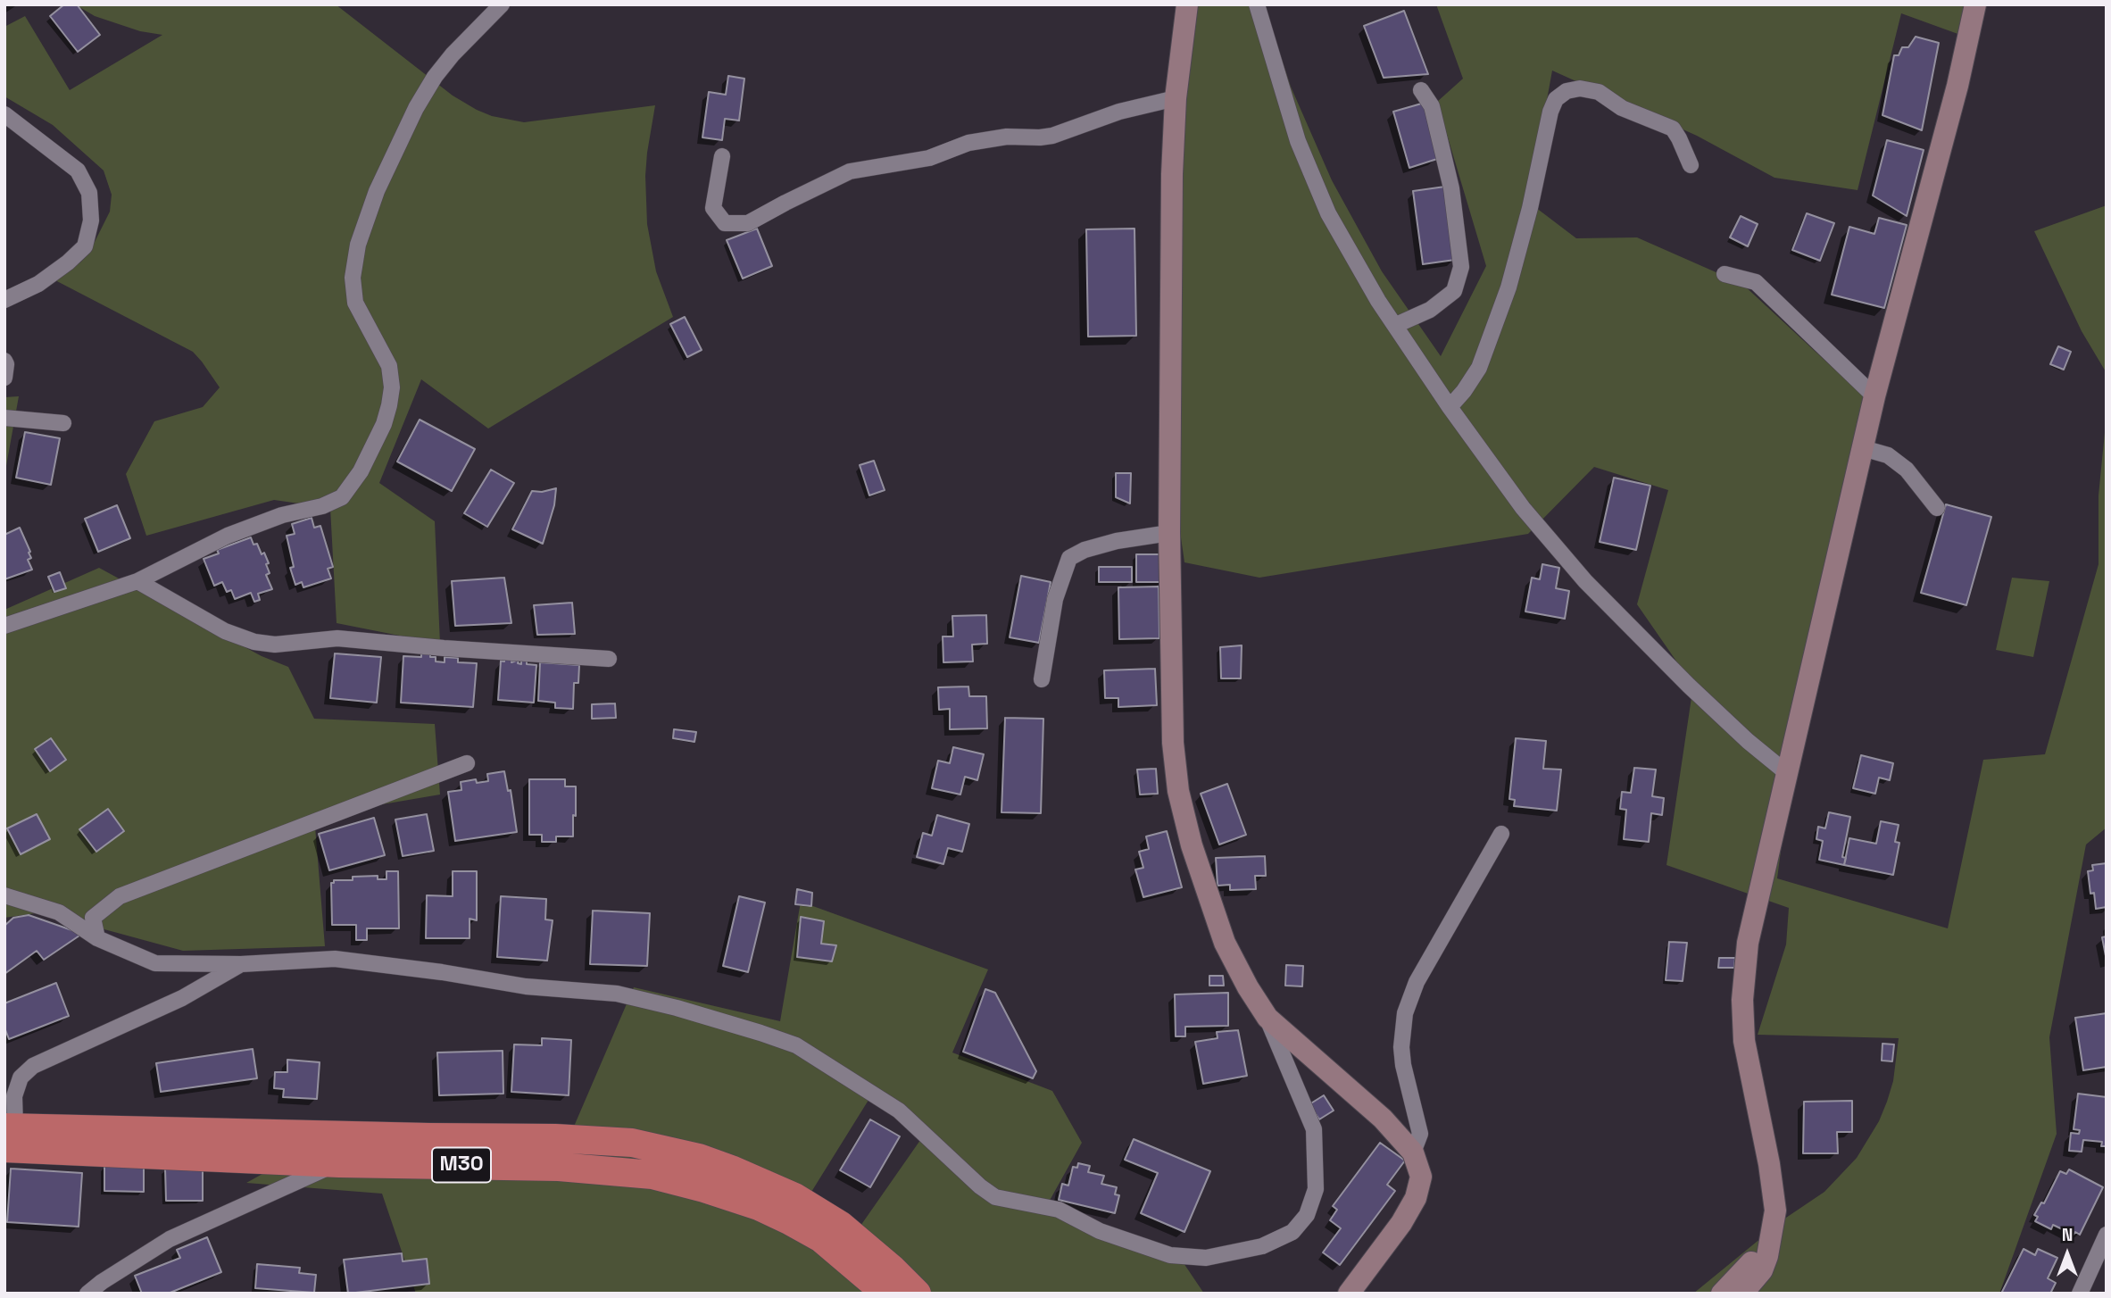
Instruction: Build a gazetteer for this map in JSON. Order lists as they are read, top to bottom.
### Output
{
  "streets": {
    "highway": ["M30"]
  },
  "north": "top"
}
